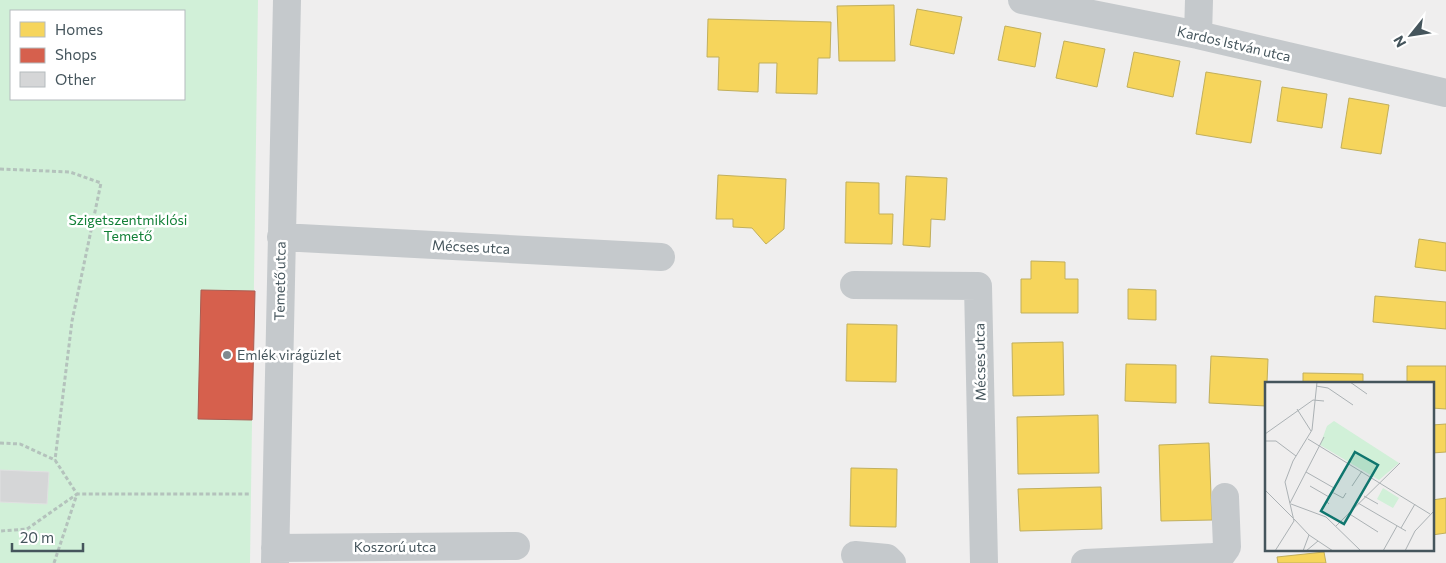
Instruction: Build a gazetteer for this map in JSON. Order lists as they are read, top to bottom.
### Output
{
  "streets": {
    "street": [
      "Kardos István utca",
      "Mécses utca",
      "Temető utca",
      "Koszorú utca"
    ]
  },
  "crossings": [
    ["Mécses utca", "Temető utca"],
    ["Temető utca", "Koszorú utca"]
  ],
  "parks": ["Szigetszentmiklósi Temető"],
  "places": ["Emlék virágüzlet"],
  "legend": ["Homes", "Shops", "Other"],
  "scale_bar": "20 m",
  "north": "bottom left"
}
